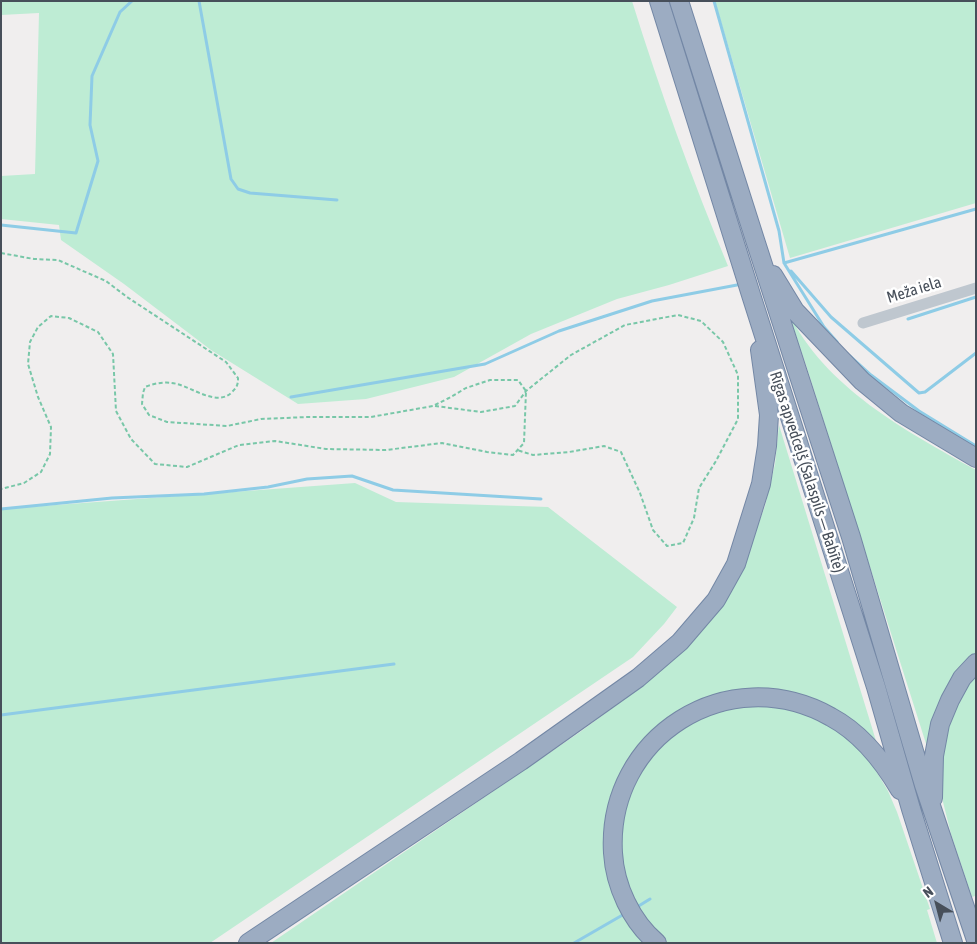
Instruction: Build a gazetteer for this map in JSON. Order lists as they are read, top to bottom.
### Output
{
  "streets": {
    "highway": ["Rīgas apvedceļš (Salaspils — Babīte)"],
    "street": ["Meža iela"]
  },
  "north": "top left"
}
